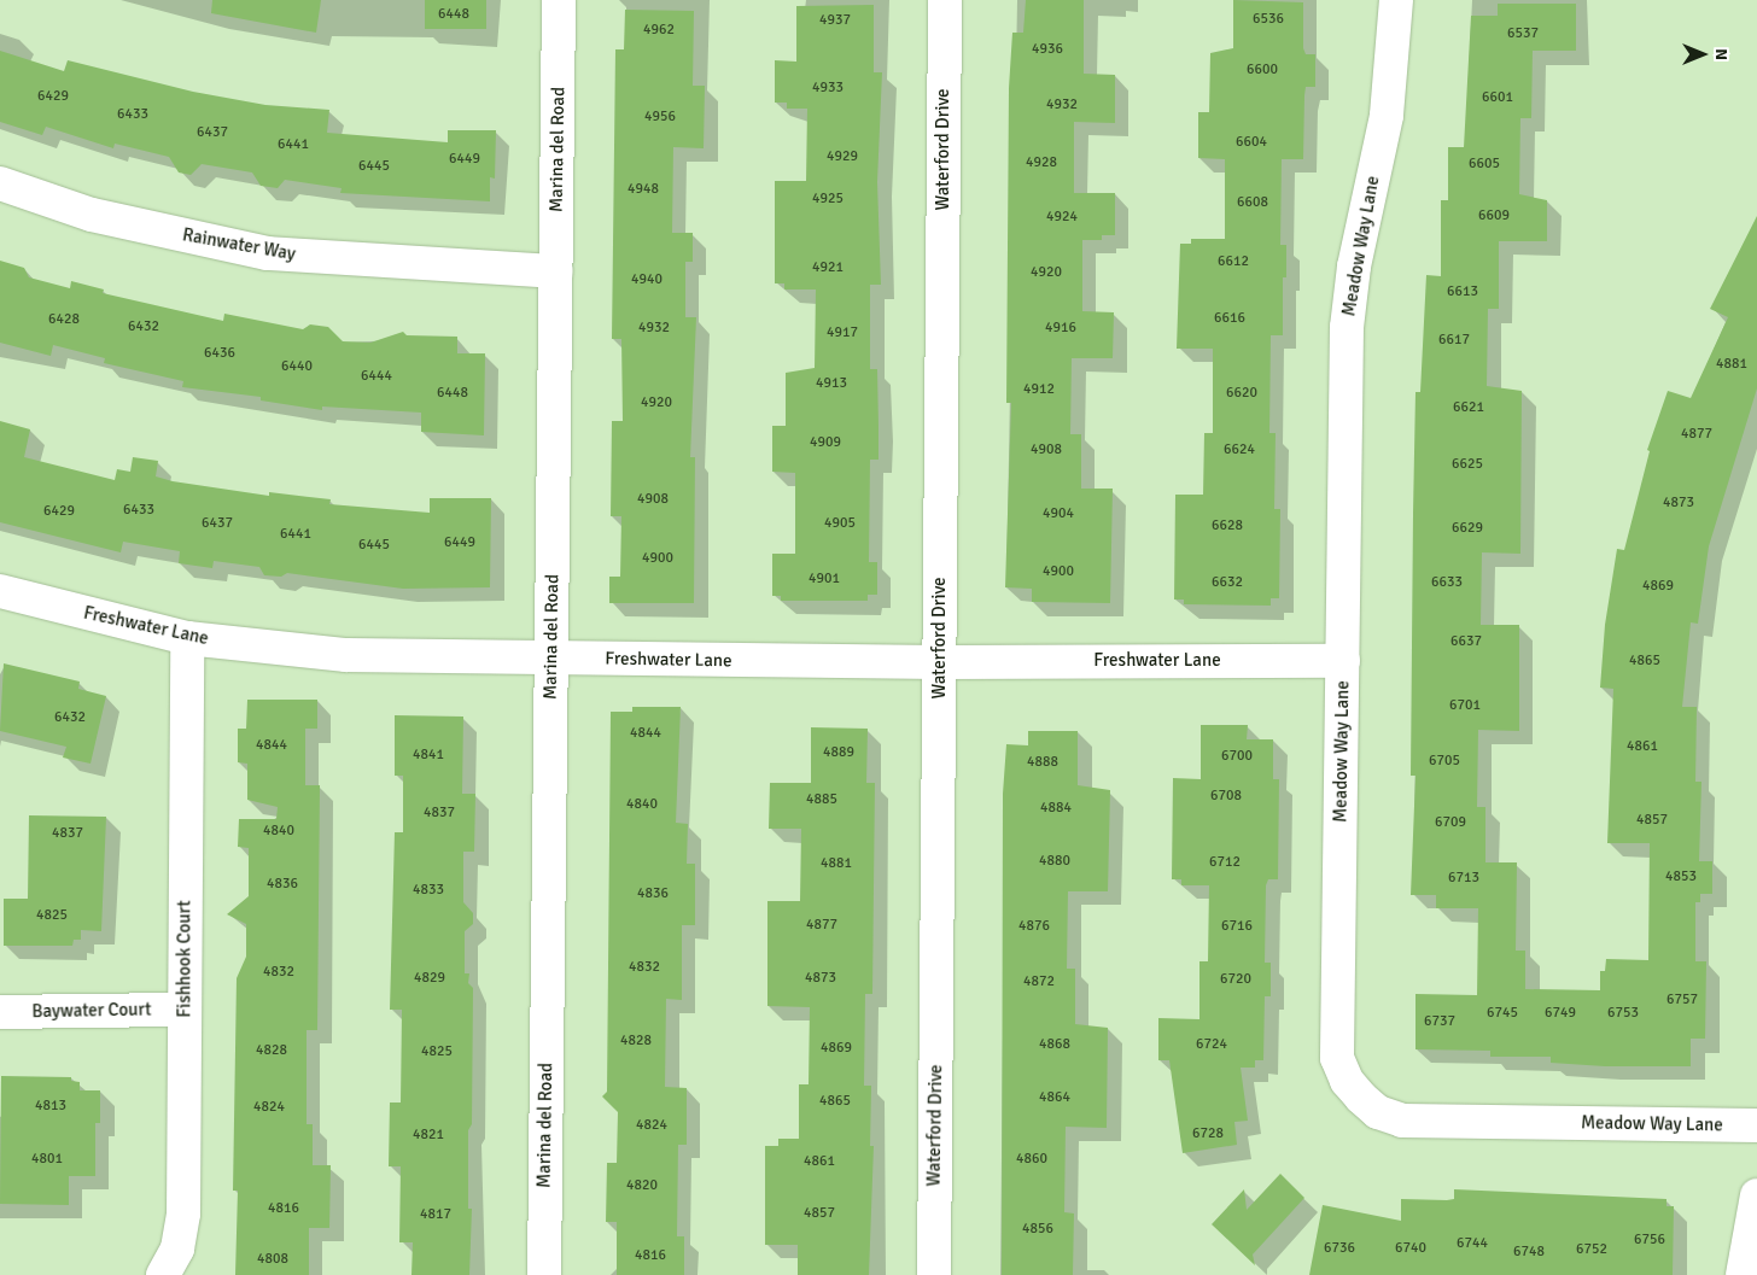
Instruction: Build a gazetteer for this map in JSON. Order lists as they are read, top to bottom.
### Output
{
  "streets": {
    "street": [
      "Marina del Road",
      "Waterford Drive",
      "Rainwater Way",
      "Meadow Way Lane",
      "Freshwater Lane",
      "Fishhook Court",
      "Baywater Court"
    ]
  },
  "crossings": [
    ["Marina del Road", "Rainwater Way"],
    ["Marina del Road", "Freshwater Lane"],
    ["Waterford Drive", "Freshwater Lane"],
    ["Meadow Way Lane", "Freshwater Lane"],
    ["Freshwater Lane", "Fishhook Court"],
    ["Fishhook Court", "Baywater Court"]
  ],
  "house_numbers": [
    "6448",
    "6536",
    "4937",
    "4962",
    "6537",
    "4936",
    "6600",
    "4933",
    "6429",
    "6601",
    "4932",
    "6433",
    "4956",
    "6437",
    "6604",
    "6441",
    "4929",
    "6449",
    "4928",
    "6605",
    "6445",
    "4948",
    "4925",
    "6608",
    "6609",
    "4924",
    "6612",
    "4921",
    "4920",
    "4940",
    "6613",
    "6616",
    "6428",
    "6432",
    "4932",
    "4916",
    "4917",
    "6617",
    "6436",
    "4881",
    "6440",
    "6444",
    "4913",
    "4912",
    "6448",
    "6620",
    "4920",
    "6621",
    "4877",
    "4909",
    "4908",
    "6624",
    "6625",
    "4908",
    "4873",
    "6433",
    "6429",
    "4904",
    "6437",
    "4905",
    "6628",
    "6629",
    "6441",
    "6449",
    "6445",
    "4900",
    "4900",
    "4901",
    "6632",
    "6633",
    "4869",
    "6637",
    "4865",
    "6701",
    "6432",
    "4844",
    "4844",
    "4861",
    "4889",
    "4841",
    "6700",
    "6705",
    "4888",
    "6708",
    "4885",
    "4840",
    "4884",
    "4837",
    "4857",
    "6709",
    "4840",
    "4837",
    "4880",
    "6712",
    "4881",
    "4853",
    "6713",
    "4836",
    "4833",
    "4836",
    "4825",
    "4877",
    "4876",
    "6716",
    "4832",
    "4832",
    "4829",
    "4873",
    "6720",
    "4872",
    "6757",
    "6745",
    "6749",
    "6753",
    "6737",
    "4828",
    "4868",
    "6724",
    "4869",
    "4828",
    "4825",
    "4864",
    "4865",
    "4813",
    "4824",
    "4824",
    "6728",
    "4821",
    "4801",
    "4860",
    "4861",
    "4820",
    "4816",
    "4857",
    "4817",
    "4856",
    "6756",
    "6744",
    "6736",
    "6740",
    "6752",
    "6748",
    "4816",
    "4808"
  ],
  "north": "right"
}
